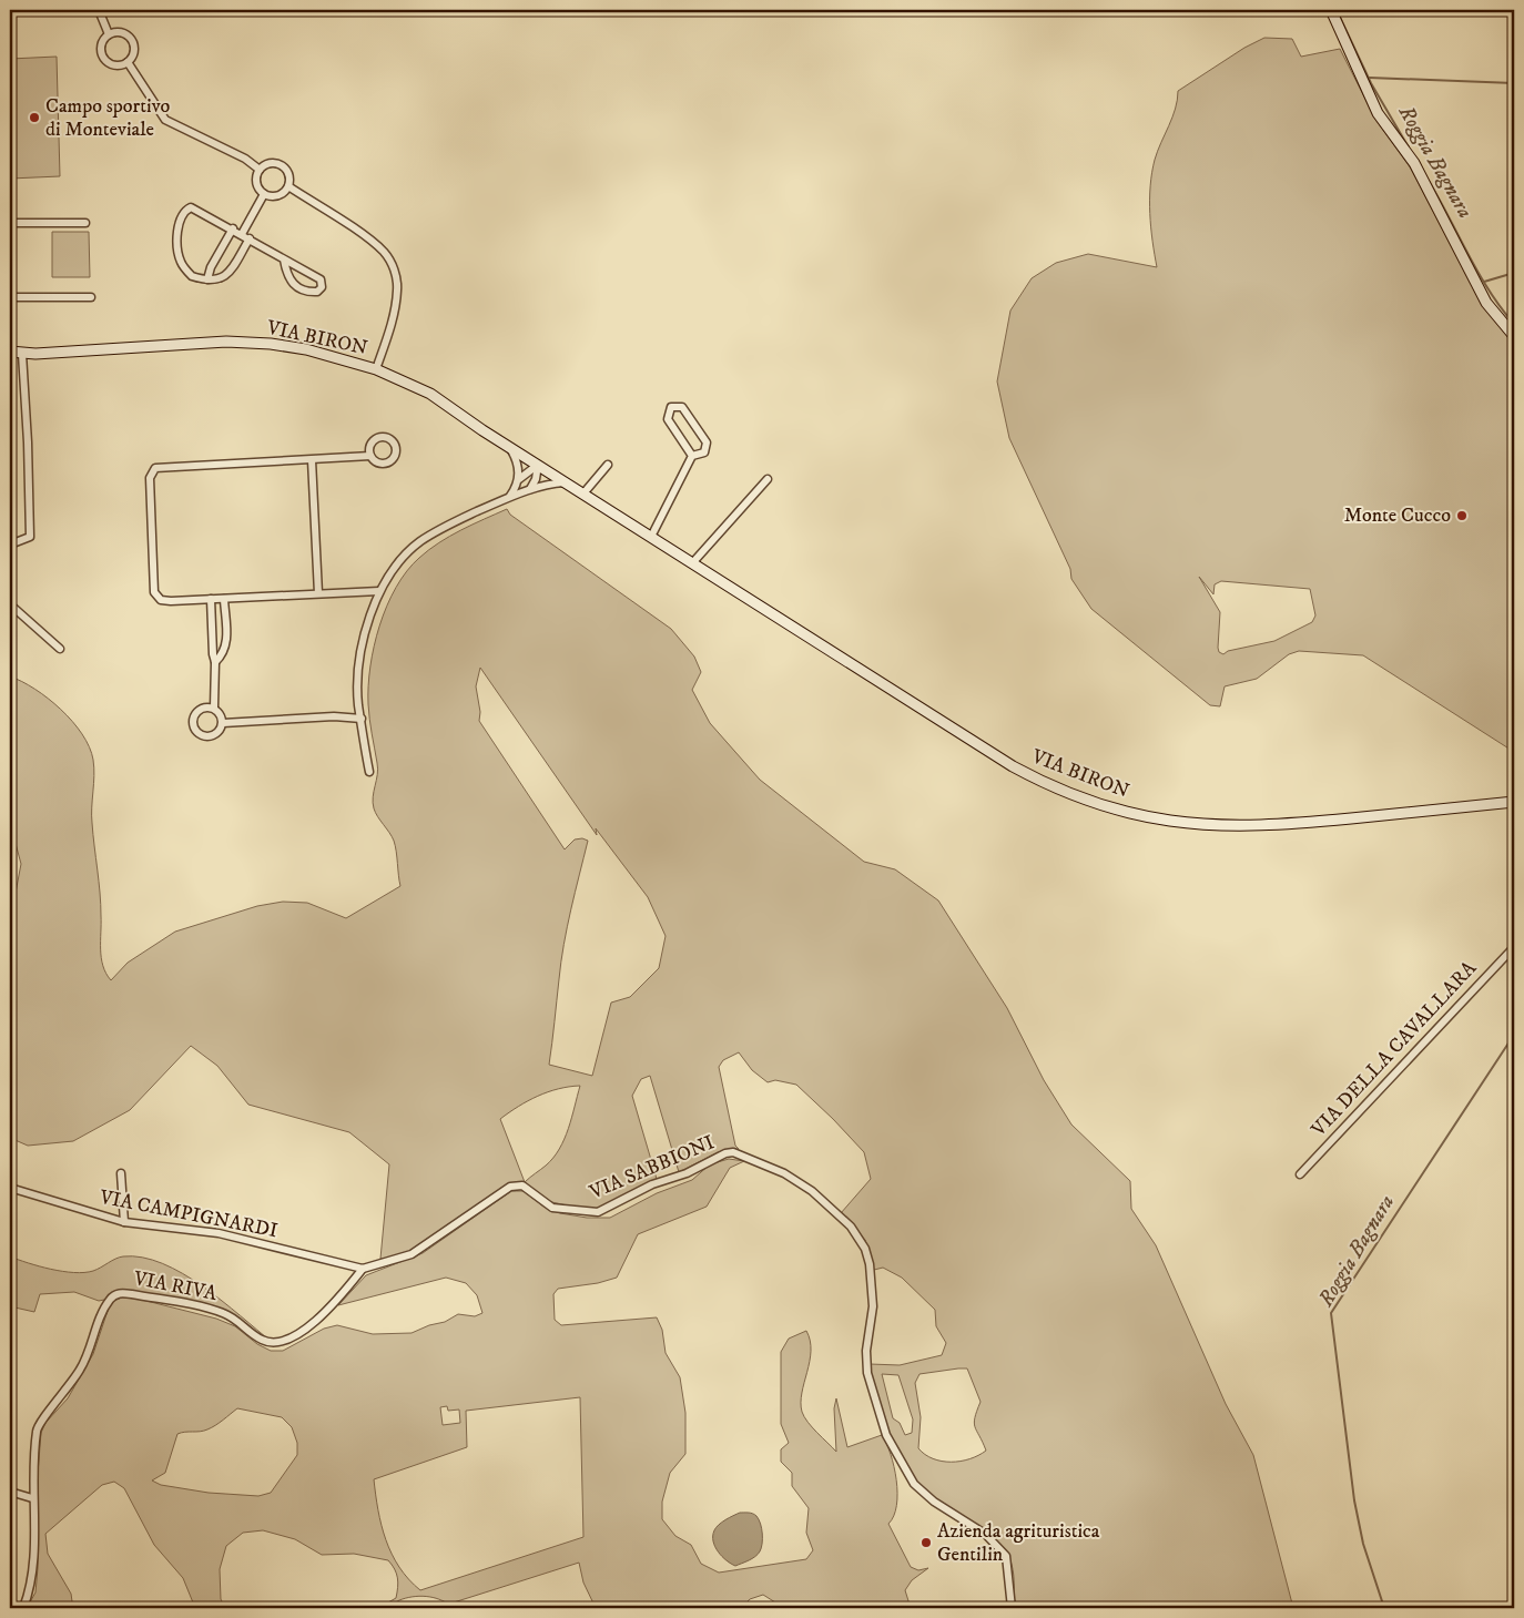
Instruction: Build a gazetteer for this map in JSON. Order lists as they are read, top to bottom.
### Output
{
  "streets": {
    "street": [
      "VIA BIRON",
      "VIA DELLA CAVALLARA",
      "VIA SABBIONI",
      "VIA CAMPIGNARDI",
      "VIA RIVA"
    ]
  },
  "crossings": [
    ["VIA SABBIONI", "VIA CAMPIGNARDI"],
    ["VIA SABBIONI", "VIA RIVA"],
    ["VIA CAMPIGNARDI", "VIA RIVA"]
  ],
  "water": ["Roggia Bagnara"],
  "places": ["Campo sportivo di Monteviale", "Monte Cucco", "Azienda agrituristica Gentilin"]
}
